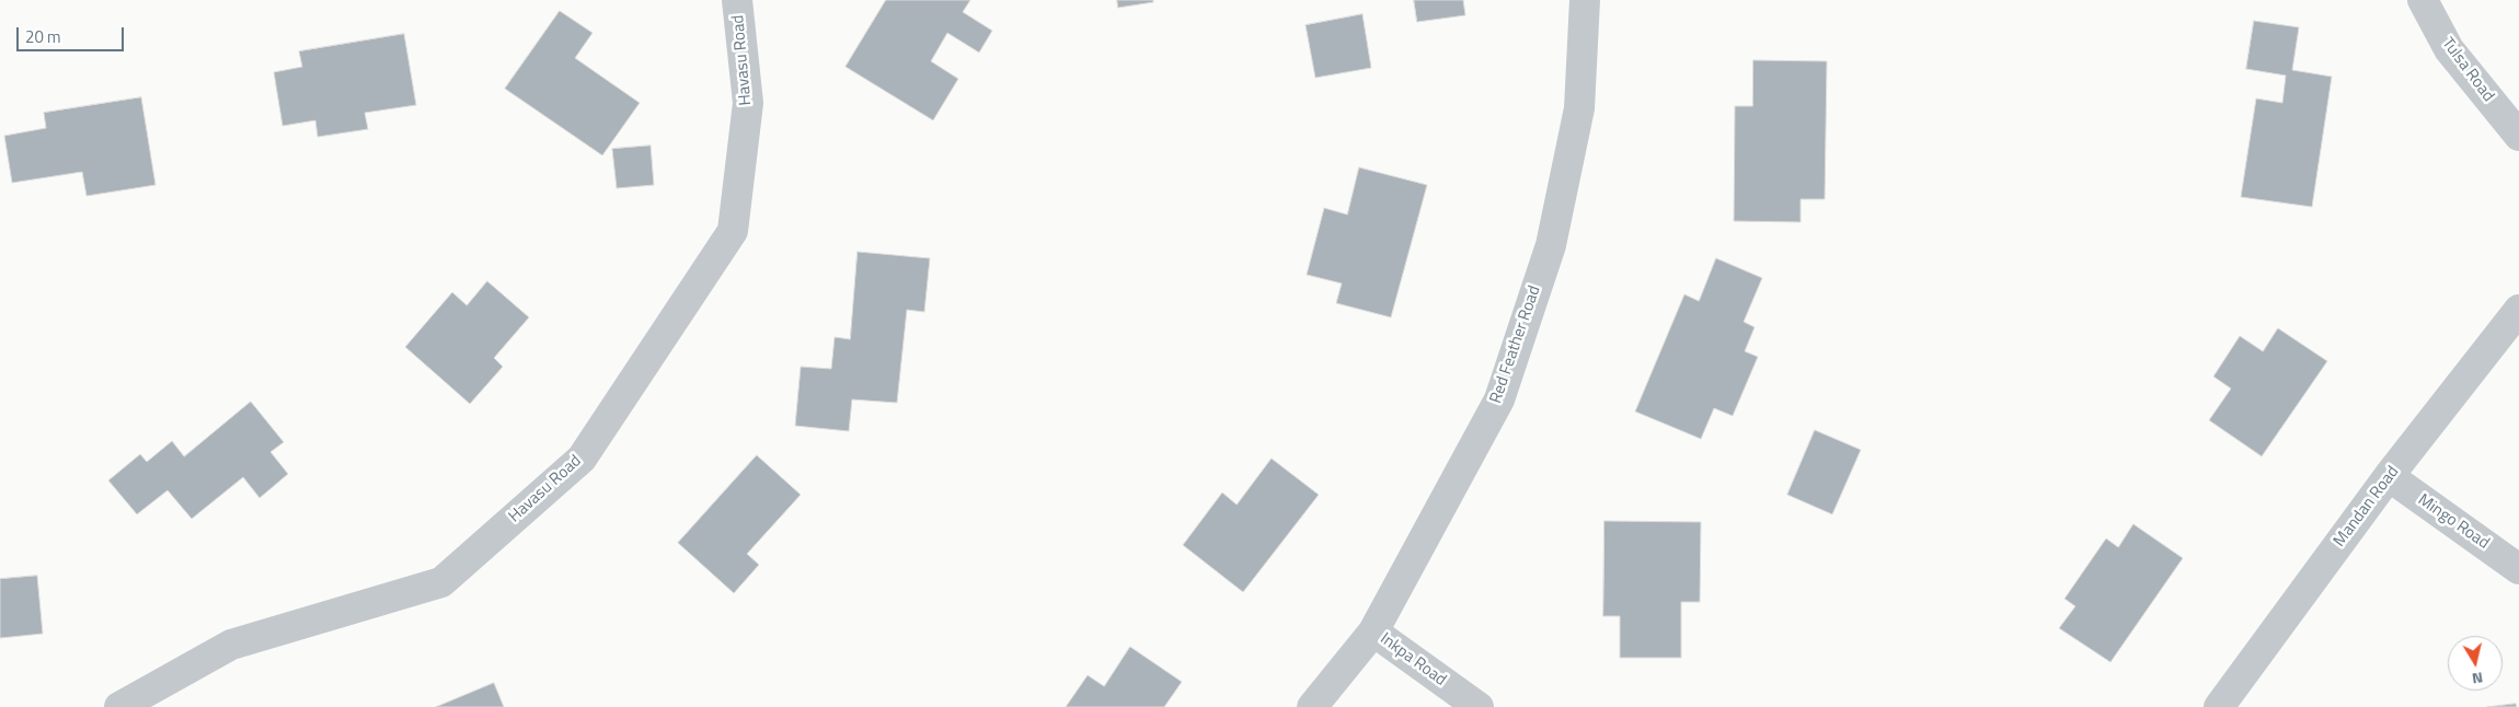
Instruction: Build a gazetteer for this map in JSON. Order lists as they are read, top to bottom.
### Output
{
  "streets": {
    "street": [
      "Havasu Road",
      "Tulsa Road",
      "Red Feather Road",
      "Mandan Road",
      "Mingo Road",
      "Inkpa Road"
    ]
  },
  "crossings": [
    ["Red Feather Road", "Inkpa Road"],
    ["Mandan Road", "Mingo Road"]
  ],
  "scale_bar": "20 m",
  "north": "bottom"
}
